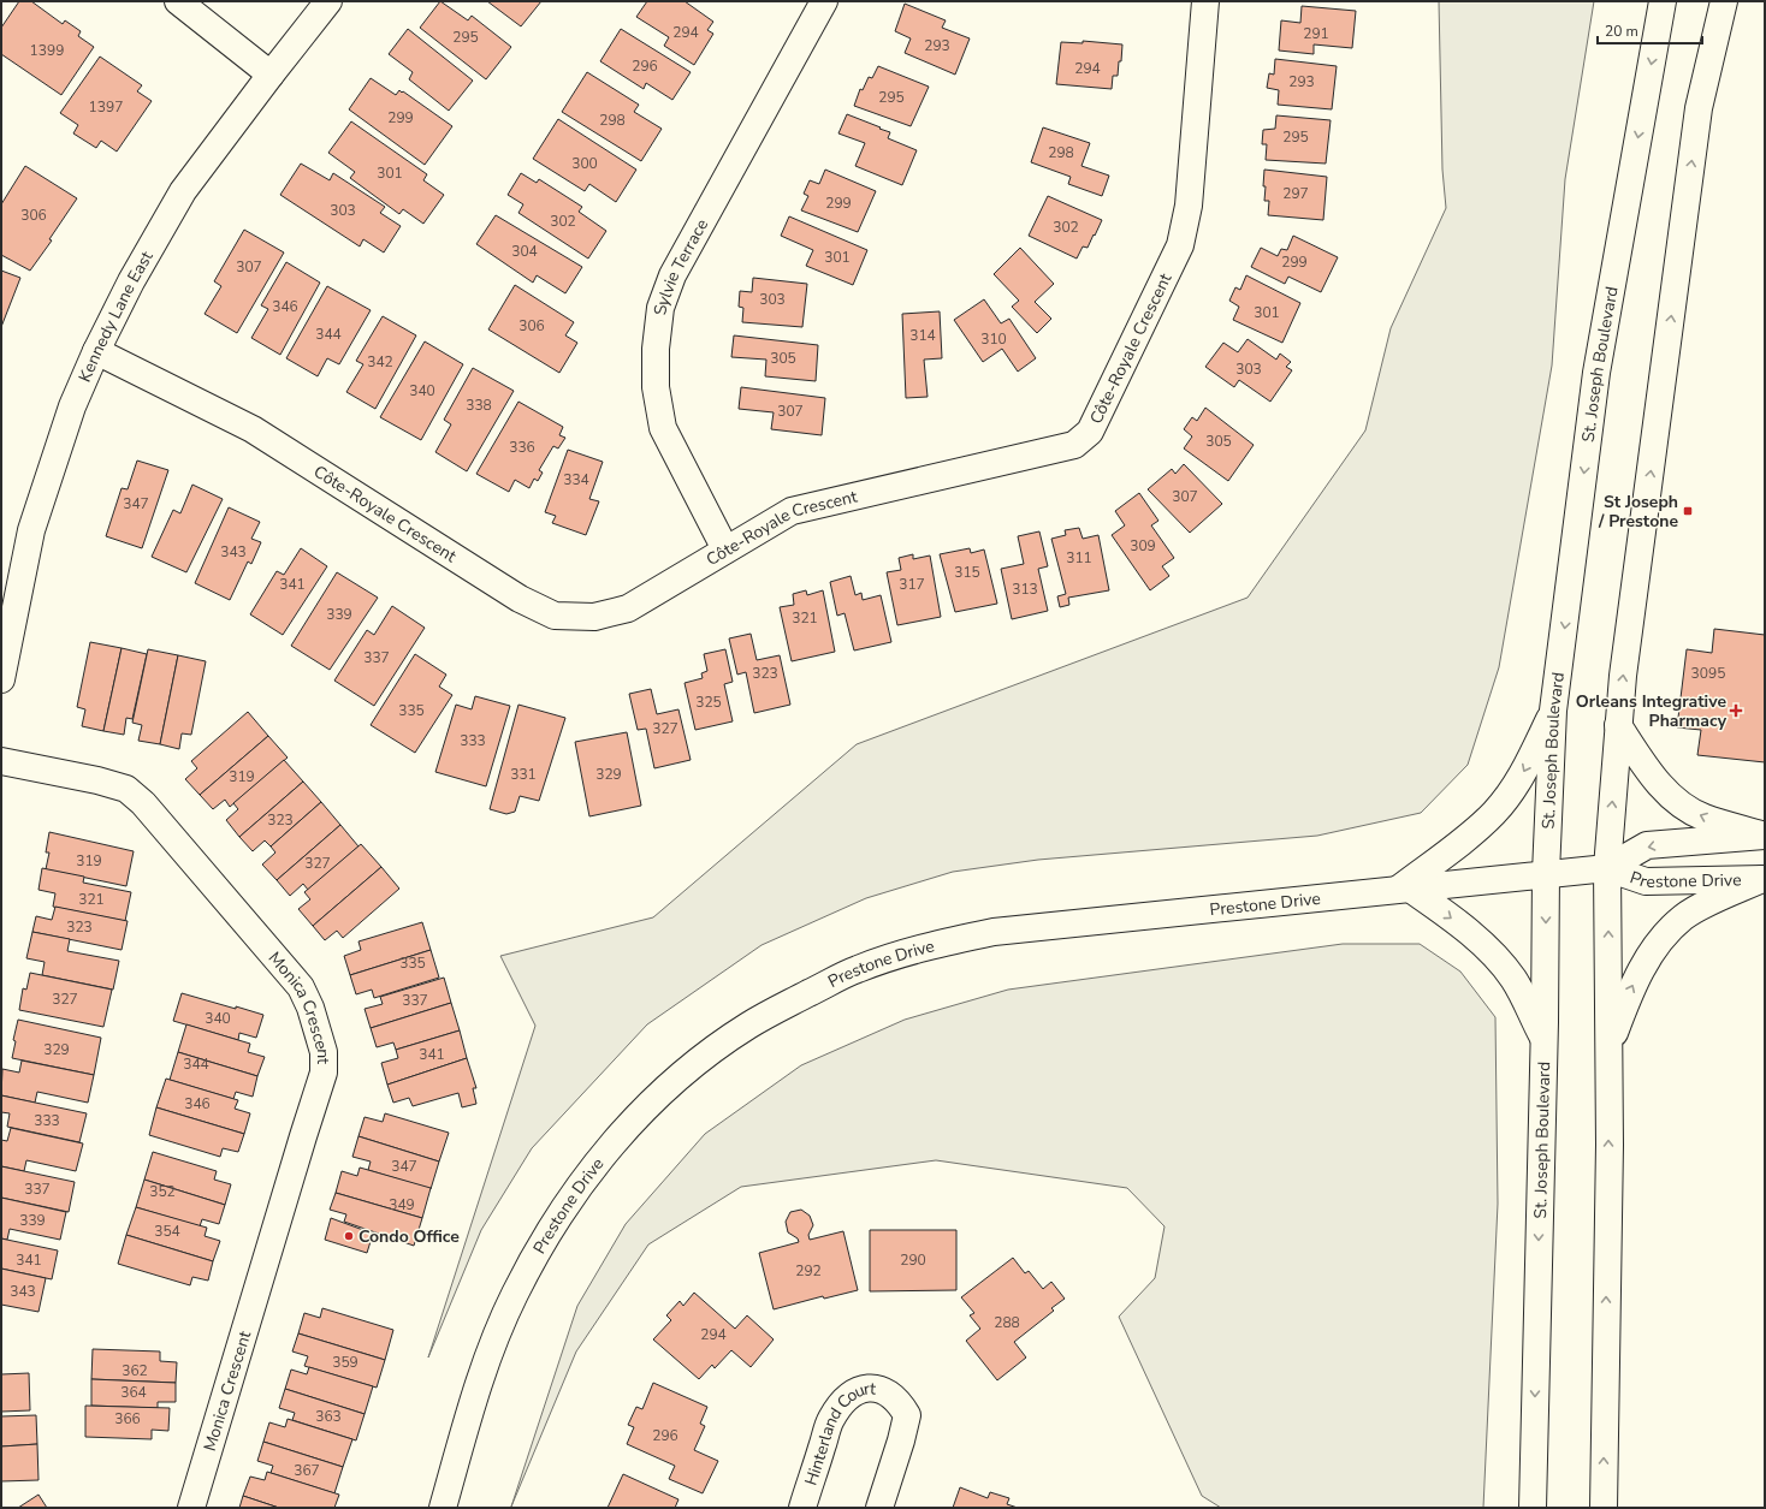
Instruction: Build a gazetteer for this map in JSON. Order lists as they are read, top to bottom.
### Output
{
  "streets": {
    "street": [
      "Sylvie Terrace",
      "Kennedy Lane East",
      "Côte-Royale Crescent",
      "St. Joseph Boulevard",
      "Prestone Drive",
      "Monica Crescent",
      "Hinterland Court"
    ]
  },
  "crossings": [
    ["Sylvie Terrace", "Côte-Royale Crescent"],
    ["Kennedy Lane East", "Côte-Royale Crescent"],
    ["St. Joseph Boulevard", "Prestone Drive"]
  ],
  "places": {
    "transit": ["St Joseph / Prestone"],
    "health": ["Orleans Integrative Pharmacy"],
    "other": ["Condo Office"]
  },
  "house_numbers": [
    "294",
    "291",
    "295",
    "293",
    "1399",
    "296",
    "294",
    "293",
    "295",
    "1397",
    "299",
    "298",
    "295",
    "298",
    "300",
    "301",
    "297",
    "299",
    "303",
    "306",
    "302",
    "302",
    "304",
    "301",
    "299",
    "307",
    "303",
    "346",
    "301",
    "306",
    "344",
    "314",
    "310",
    "305",
    "342",
    "303",
    "340",
    "338",
    "307",
    "305",
    "336",
    "334",
    "307",
    "347",
    "309",
    "343",
    "311",
    "315",
    "341",
    "317",
    "313",
    "339",
    "321",
    "337",
    "323",
    "3095",
    "325",
    "335",
    "327",
    "333",
    "331",
    "329",
    "319",
    "323",
    "319",
    "327",
    "321",
    "323",
    "335",
    "327",
    "337",
    "340",
    "329",
    "341",
    "344",
    "346",
    "333",
    "347",
    "337",
    "352",
    "349",
    "339",
    "354",
    "341",
    "290",
    "292",
    "343",
    "288",
    "294",
    "359",
    "362",
    "364",
    "363",
    "366",
    "296",
    "367"
  ],
  "scale_bar": "20 m"
}
